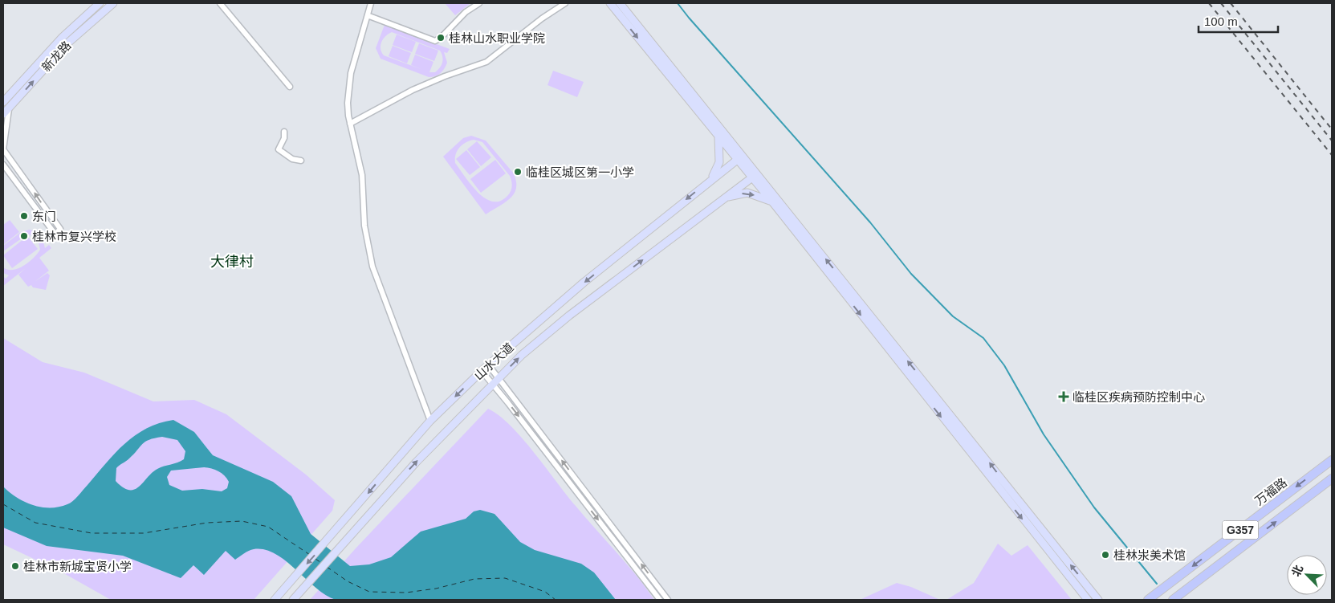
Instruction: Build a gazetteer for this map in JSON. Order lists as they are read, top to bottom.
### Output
{
  "streets": {
    "highway": ["万福路", "G357"],
    "main road": ["新龙路", "山水大道"]
  },
  "districts": ["大律村"],
  "places": {
    "other": [
      "桂林山水职业学院",
      "临桂区城区第一小学",
      "东门",
      "桂林市复兴学校",
      "桂林汖美术馆",
      "桂林市新城宝贤小学"
    ],
    "health": ["临桂区疾病预防控制中心"]
  },
  "scale_bar": "100 m",
  "north": "top left"
}
